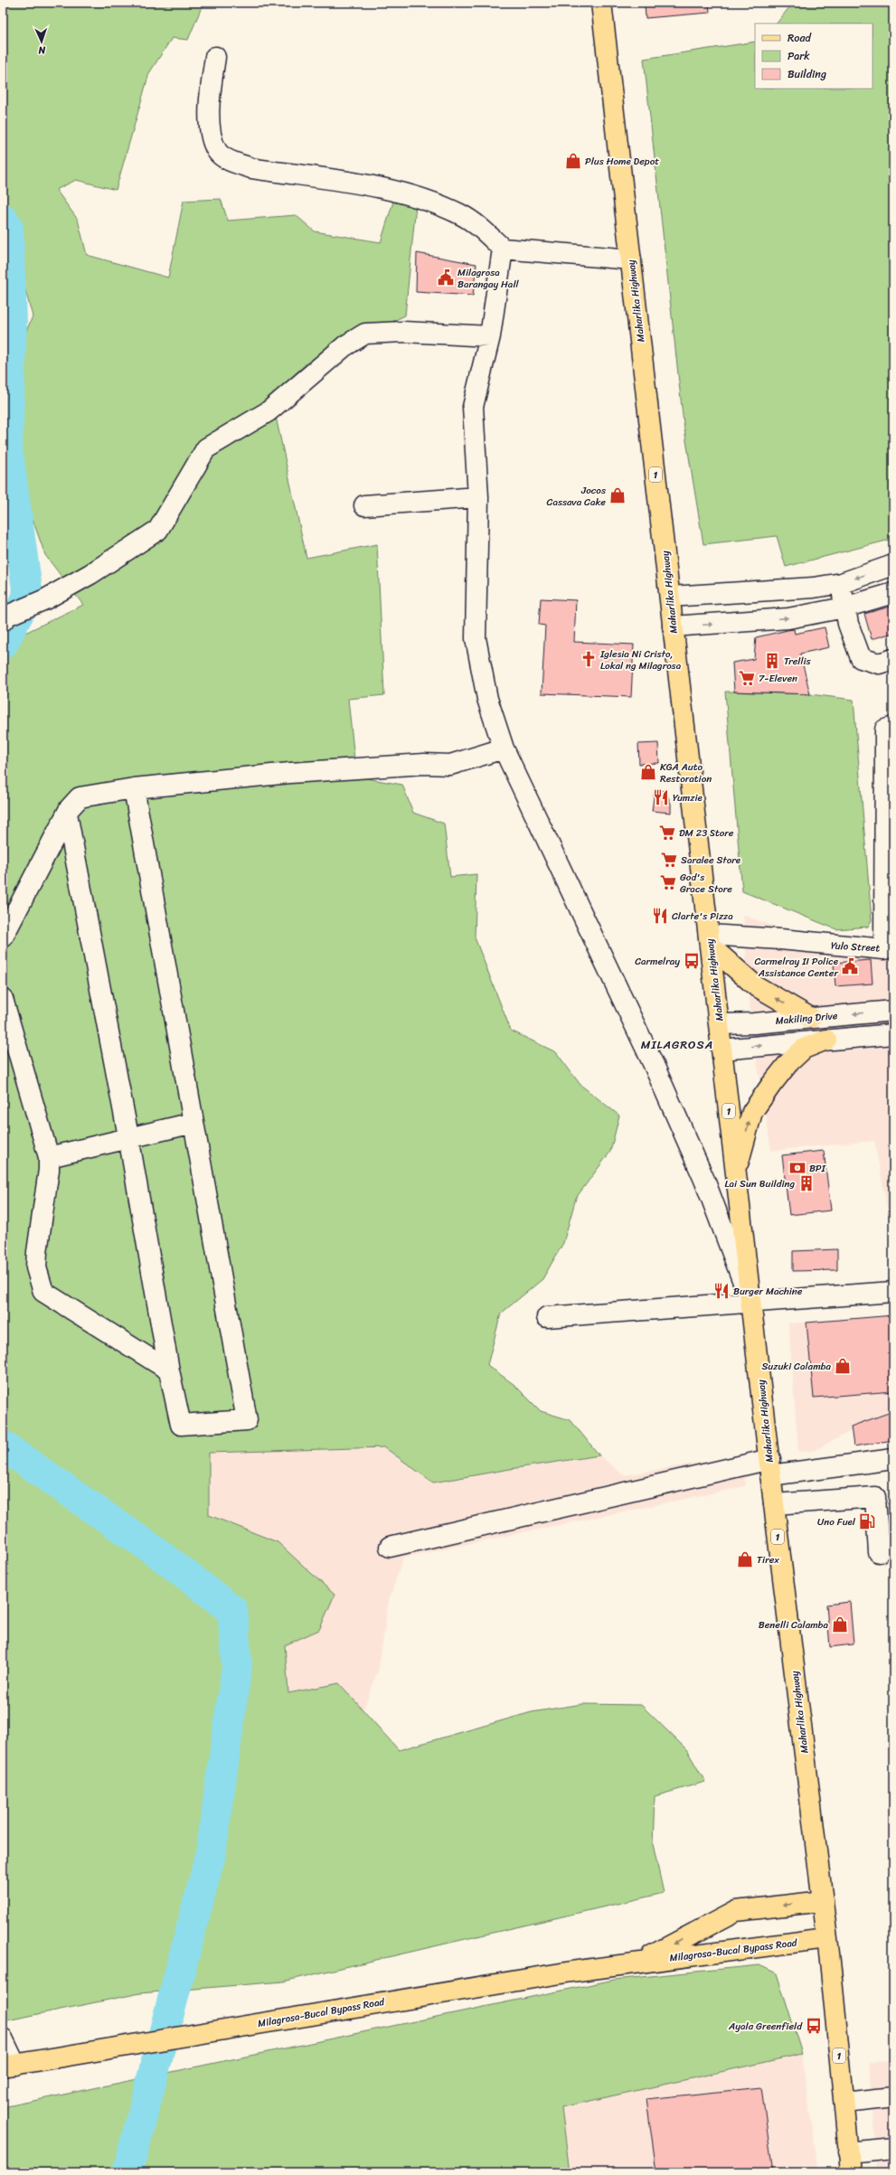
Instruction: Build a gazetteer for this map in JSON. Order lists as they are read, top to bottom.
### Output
{
  "streets": {
    "main road": ["Maharlika Highway", "1", "Milagrosa-Bucal Bypass Road"],
    "street": ["Yulo Street", "Makiling Drive"]
  },
  "crossings": [
    ["Maharlika Highway", "Yulo Street"],
    ["Maharlika Highway", "Makiling Drive"],
    ["Maharlika Highway", "Milagrosa-Bucal Bypass Road"]
  ],
  "districts": ["MILAGROSA"],
  "places": {
    "shop": [
      "Plus Home Depot",
      "Jocos Cassava Cake",
      "KGA Auto Restoration",
      "Suzuki Calamba",
      "Tirex",
      "Benelli Calamba"
    ],
    "public building": ["Milagrosa Barangay Hall", "Carmelray II Police Assistance Center"],
    "church": ["Iglesia Ni Cristo, Lokal ng Milagrosa"],
    "building": ["Trellis", "Lai Sun Building"],
    "supermarket": [
      "7-Eleven",
      "DM 23 Store",
      "Saralee Store",
      "God's Grace Store"
    ],
    "restaurant": ["Yumzie", "Clarte's Pizza", "Burger Machine"],
    "bus stop": ["Carmelray", "Ayala Greenfield"],
    "bank": ["BPI"],
    "fuel station": ["Uno Fuel"]
  },
  "legend": ["Road", "Park", "Building"],
  "north": "bottom"
}
